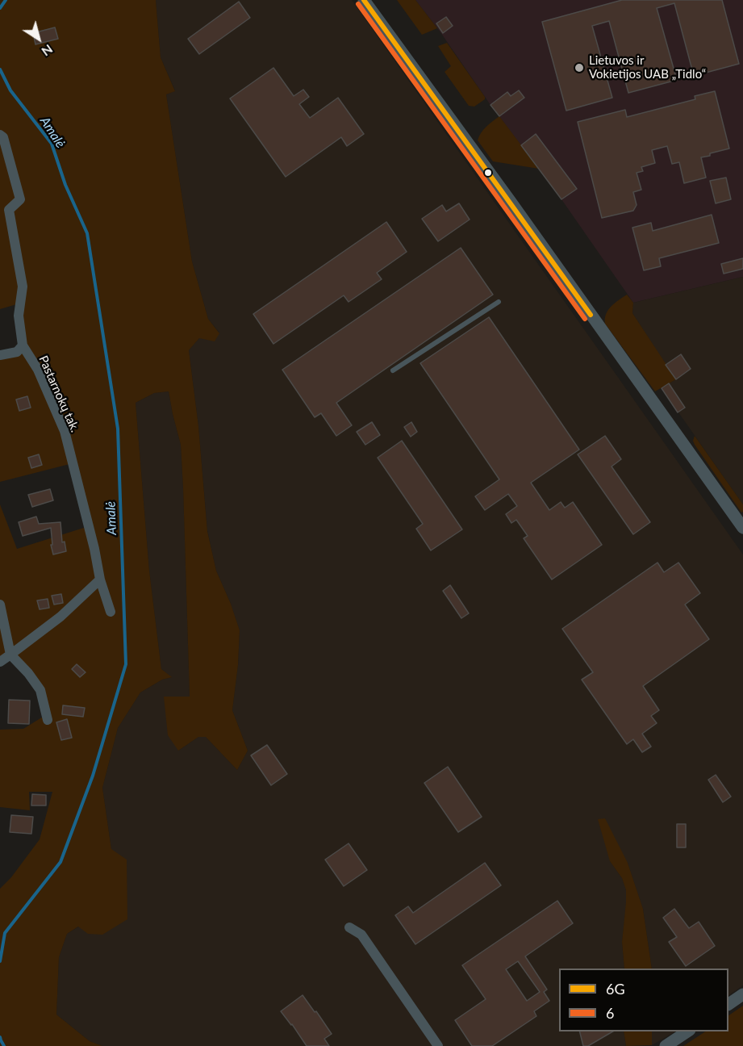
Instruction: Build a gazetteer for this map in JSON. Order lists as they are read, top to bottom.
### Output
{
  "streets": {
    "street": ["Pastarnokų tak."]
  },
  "water": ["Amalė"],
  "places": ["Lietuvos ir Vokietijos UAB „Tidlo“"],
  "lines": ["transit line 6G", "transit line 6"],
  "legend": ["6G", "6"],
  "north": "bottom right"
}
